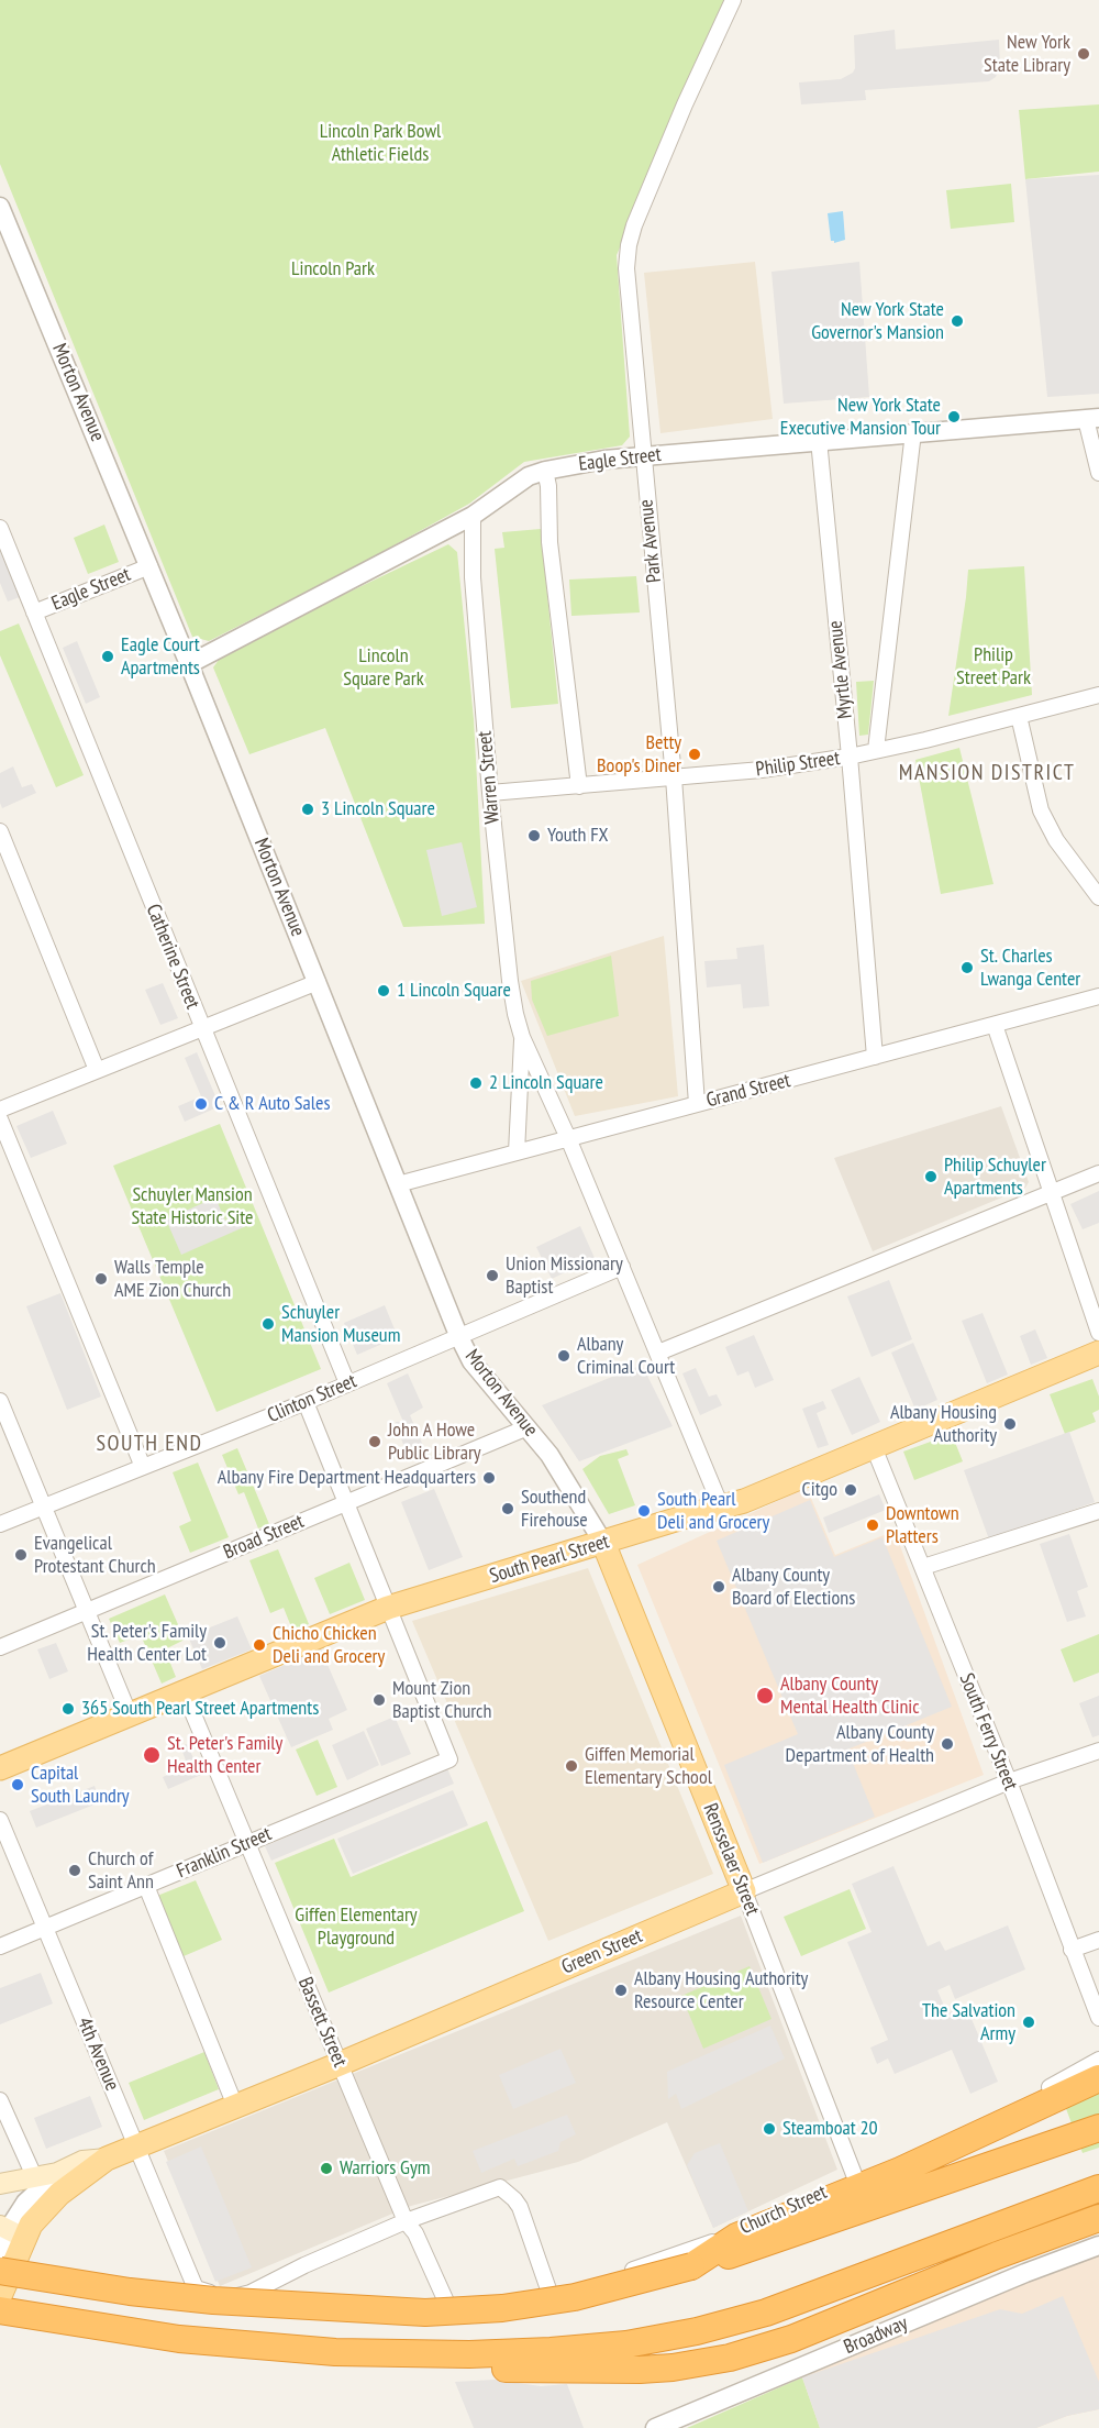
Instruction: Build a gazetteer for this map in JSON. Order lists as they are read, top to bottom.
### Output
{
  "streets": {
    "main road": ["South Pearl Street", "Rensselaer Street", "Green Street"],
    "street": [
      "Morton Avenue",
      "Eagle Street",
      "Park Avenue",
      "Myrtle Avenue",
      "Philip Street",
      "Warren Street",
      "Catherine Street",
      "Grand Street",
      "Clinton Street",
      "Broad Street",
      "South Ferry Street",
      "Franklin Street",
      "Bassett Street",
      "4th Avenue",
      "Church Street",
      "Broadway"
    ]
  },
  "crossings": [
    ["Morton Avenue", "Eagle Street"],
    ["Morton Avenue", "Grand Street"],
    ["Morton Avenue", "Clinton Street"],
    ["Morton Avenue", "Broad Street"],
    ["Morton Avenue", "South Pearl Street"],
    ["Morton Avenue", "Rensselaer Street"],
    ["Eagle Street", "Park Avenue"],
    ["Eagle Street", "Myrtle Avenue"],
    ["Eagle Street", "Warren Street"],
    ["Eagle Street", "Catherine Street"],
    ["Park Avenue", "Philip Street"],
    ["Park Avenue", "Grand Street"],
    ["Myrtle Avenue", "Philip Street"],
    ["Myrtle Avenue", "Grand Street"],
    ["Philip Street", "Warren Street"],
    ["Warren Street", "Grand Street"],
    ["Warren Street", "Clinton Street"],
    ["Warren Street", "South Pearl Street"],
    ["Catherine Street", "Clinton Street"],
    ["South Pearl Street", "South Ferry Street"],
    ["South Pearl Street", "Franklin Street"],
    ["South Pearl Street", "Rensselaer Street"],
    ["South Pearl Street", "Bassett Street"],
    ["South Ferry Street", "Green Street"],
    ["Franklin Street", "Bassett Street"],
    ["Franklin Street", "4th Avenue"],
    ["Rensselaer Street", "Green Street"],
    ["Rensselaer Street", "Church Street"],
    ["Green Street", "Bassett Street"],
    ["Green Street", "4th Avenue"],
    ["Bassett Street", "4th Avenue"],
    ["Bassett Street", "Church Street"]
  ],
  "districts": ["MANSION DISTRICT", "SOUTH END"],
  "parks": [
    "Lincoln Park Bowl Athletic Fields",
    "Lincoln Park",
    "Philip Street Park",
    "Lincoln Square Park",
    "Schuyler Mansion State Historic Site",
    "Giffen Elementary Playground"
  ],
  "places": [
    "New York State Library",
    "New York State Governor's Mansion",
    "New York State Executive Mansion Tour",
    "Eagle Court Apartments",
    "Betty Boop's Diner",
    "3 Lincoln Square",
    "Youth FX",
    "St. Charles Lwanga Center",
    "1 Lincoln Square",
    "2 Lincoln Square",
    "C & R Auto Sales",
    "Philip Schuyler Apartments",
    "Union Missionary Baptist",
    "Walls Temple AME Zion Church",
    "Schuyler Mansion Museum",
    "Albany Criminal Court",
    "Albany Housing Authority",
    "John A Howe Public Library",
    "Albany Fire Department Headquarters",
    "Citgo",
    "Southend Firehouse",
    "South Pearl Deli and Grocery",
    "Downtown Platters",
    "Evangelical Protestant Church",
    "Albany County Board of Elections",
    "St. Peter's Family Health Center Lot",
    "Chicho Chicken Deli and Grocery",
    "Albany County Mental Health Clinic",
    "Mount Zion Baptist Church",
    "365 South Pearl Street Apartments",
    "Albany County Department of Health",
    "St. Peter's Family Health Center",
    "Giffen Memorial Elementary School",
    "Capital South Laundry",
    "Church of Saint Ann",
    "Albany Housing Authority Resource Center",
    "The Salvation Army",
    "Steamboat 20",
    "Warriors Gym"
  ]
}
